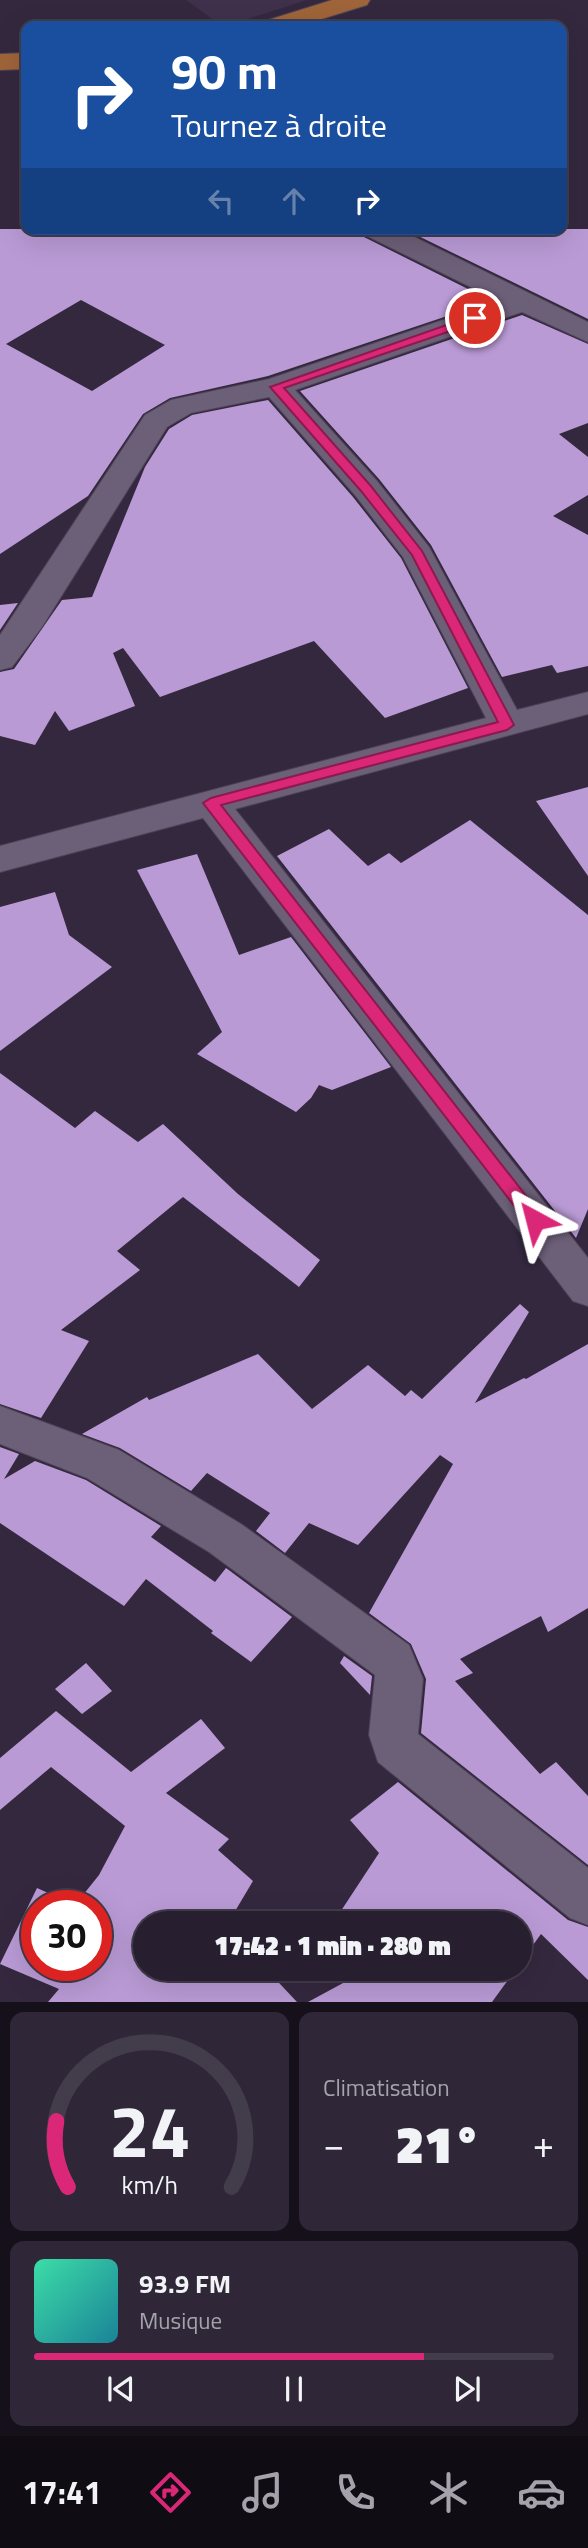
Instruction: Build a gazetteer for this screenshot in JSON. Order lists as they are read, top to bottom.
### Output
{
  "page": {
    "turn": ["90 m", "Tournez à droite"],
    "limit": "30",
    "trip": "17:42 · 1 min · 280 m",
    "tile": "Climatisation",
    "heat": ["−", "21°", "+"],
    "song": ["93.9 FM", "Musique"],
    "tabs": "17:41",
    "gauge": ["24", "km/h"]
  }
}
